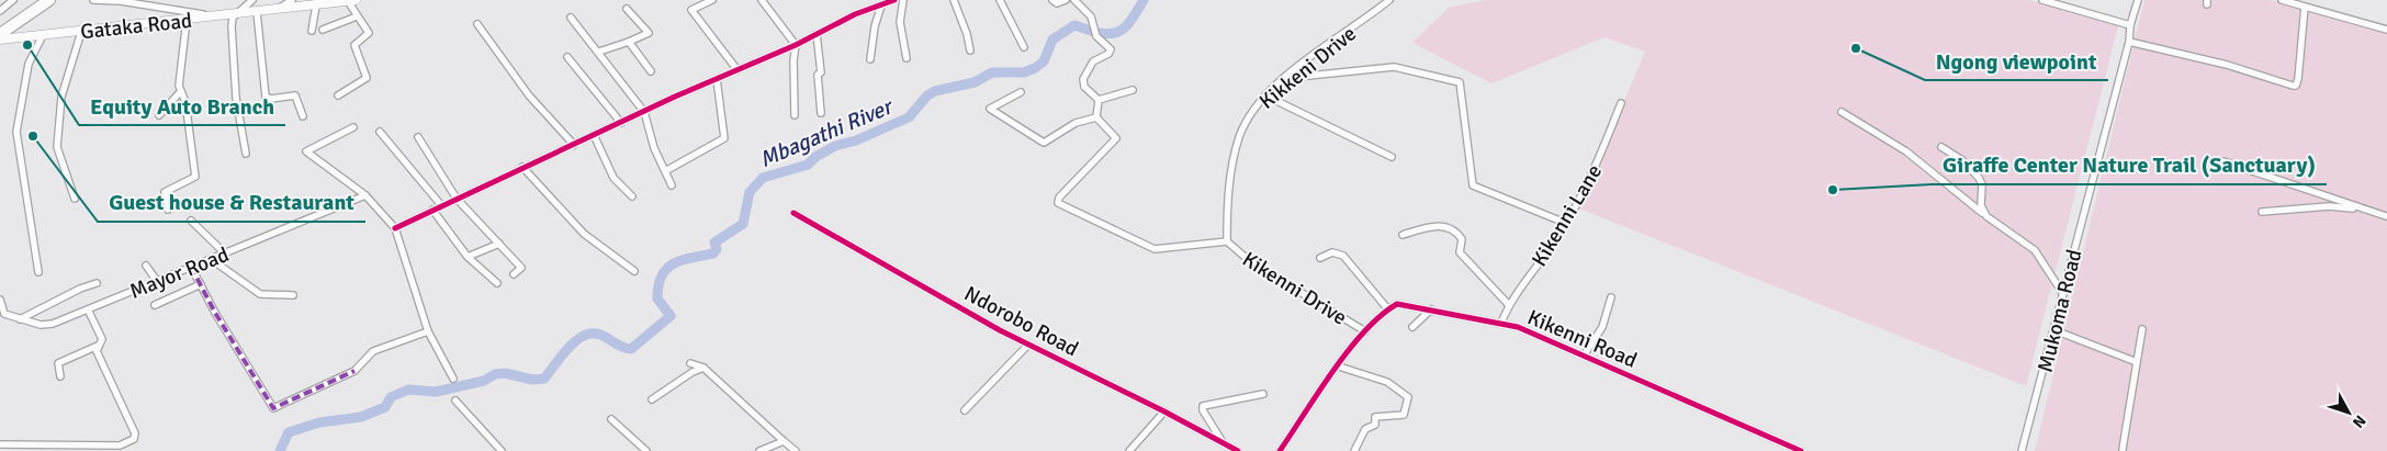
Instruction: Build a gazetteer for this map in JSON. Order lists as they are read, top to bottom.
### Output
{
  "streets": {
    "street": [
      "Gataka Road",
      "Kikkeni Drive",
      "Kikenni Lane",
      "Mayor Road",
      "Kikenni Drive",
      "Mukoma Road",
      "Ndorobo Road",
      "Kikenni Road"
    ]
  },
  "crossings": [
    ["Kikkeni Drive", "Kikenni Drive"],
    ["Kikenni Lane", "Kikenni Road"]
  ],
  "water": ["Mbagathi River"],
  "places": [
    "Equity Auto Branch",
    "Ngong viewpoint",
    "Guest house & Restaurant",
    "Giraffe Center Nature Trail (Sanctuary)"
  ],
  "north": "bottom right"
}
